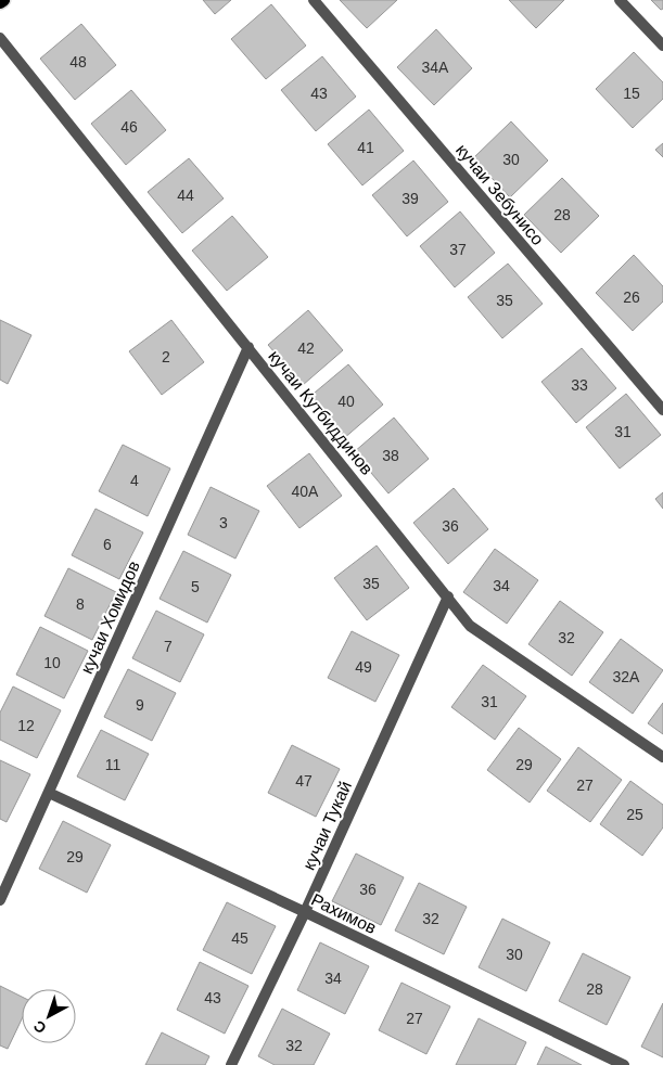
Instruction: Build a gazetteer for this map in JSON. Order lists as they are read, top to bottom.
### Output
{
  "streets": {
    "street": [
      "кучаи Зебунисо",
      "кучаи Кутбиддинов",
      "кучаи Хомидов",
      "кучаи Тукай",
      "Рахимов"
    ]
  },
  "crossings": [
    ["кучаи Кутбиддинов", "кучаи Хомидов"],
    ["кучаи Кутбиддинов", "кучаи Тукай"],
    ["кучаи Хомидов", "Рахимов"],
    ["кучаи Тукай", "Рахимов"]
  ],
  "house_numbers": [
    "48",
    "34А",
    "43",
    "15",
    "46",
    "41",
    "30",
    "44",
    "39",
    "28",
    "37",
    "26",
    "35",
    "42",
    "2",
    "33",
    "40",
    "31",
    "38",
    "4",
    "40А",
    "3",
    "36",
    "6",
    "35",
    "34",
    "5",
    "8",
    "32",
    "7",
    "10",
    "49",
    "32А",
    "31",
    "9",
    "12",
    "11",
    "29",
    "47",
    "27",
    "25",
    "29",
    "36",
    "32",
    "45",
    "30",
    "34",
    "28",
    "43",
    "27",
    "32"
  ],
  "north": "bottom left"
}
